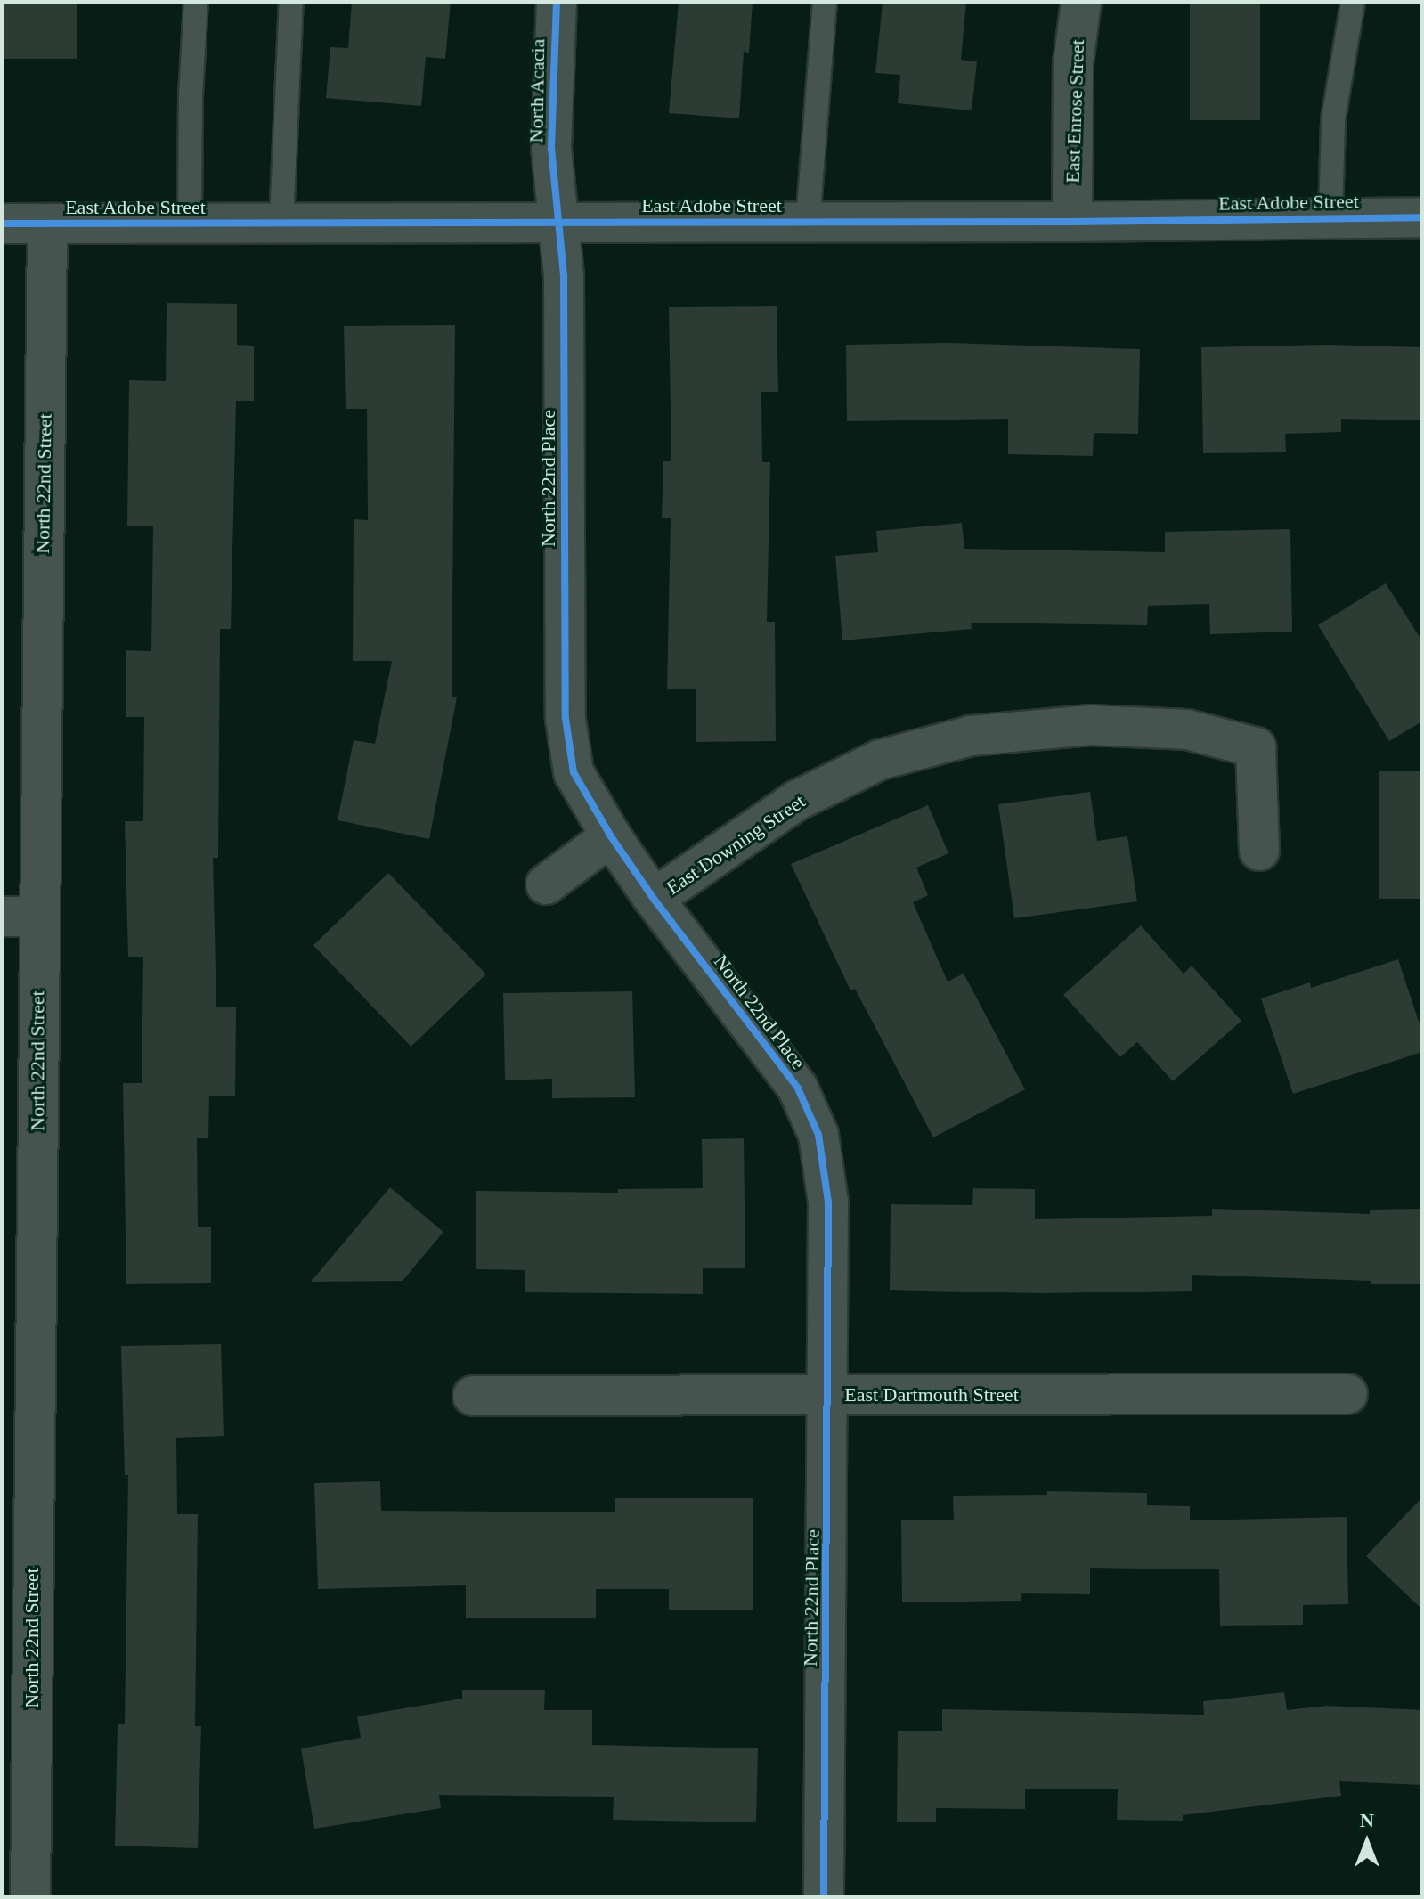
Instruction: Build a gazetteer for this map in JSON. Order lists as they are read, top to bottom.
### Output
{
  "streets": {
    "street": [
      "North Acacia",
      "East Enrose Street",
      "East Adobe Street",
      "North 22nd Place",
      "North 22nd Street",
      "East Downing Street",
      "East Dartmouth Street"
    ]
  },
  "crossings": [
    ["North Acacia", "East Adobe Street"],
    ["North Acacia", "North 22nd Place"],
    ["East Enrose Street", "East Adobe Street"],
    ["East Adobe Street", "North 22nd Place"],
    ["East Adobe Street", "North 22nd Street"],
    ["North 22nd Place", "East Downing Street"],
    ["North 22nd Place", "East Dartmouth Street"]
  ],
  "north": "top"
}
